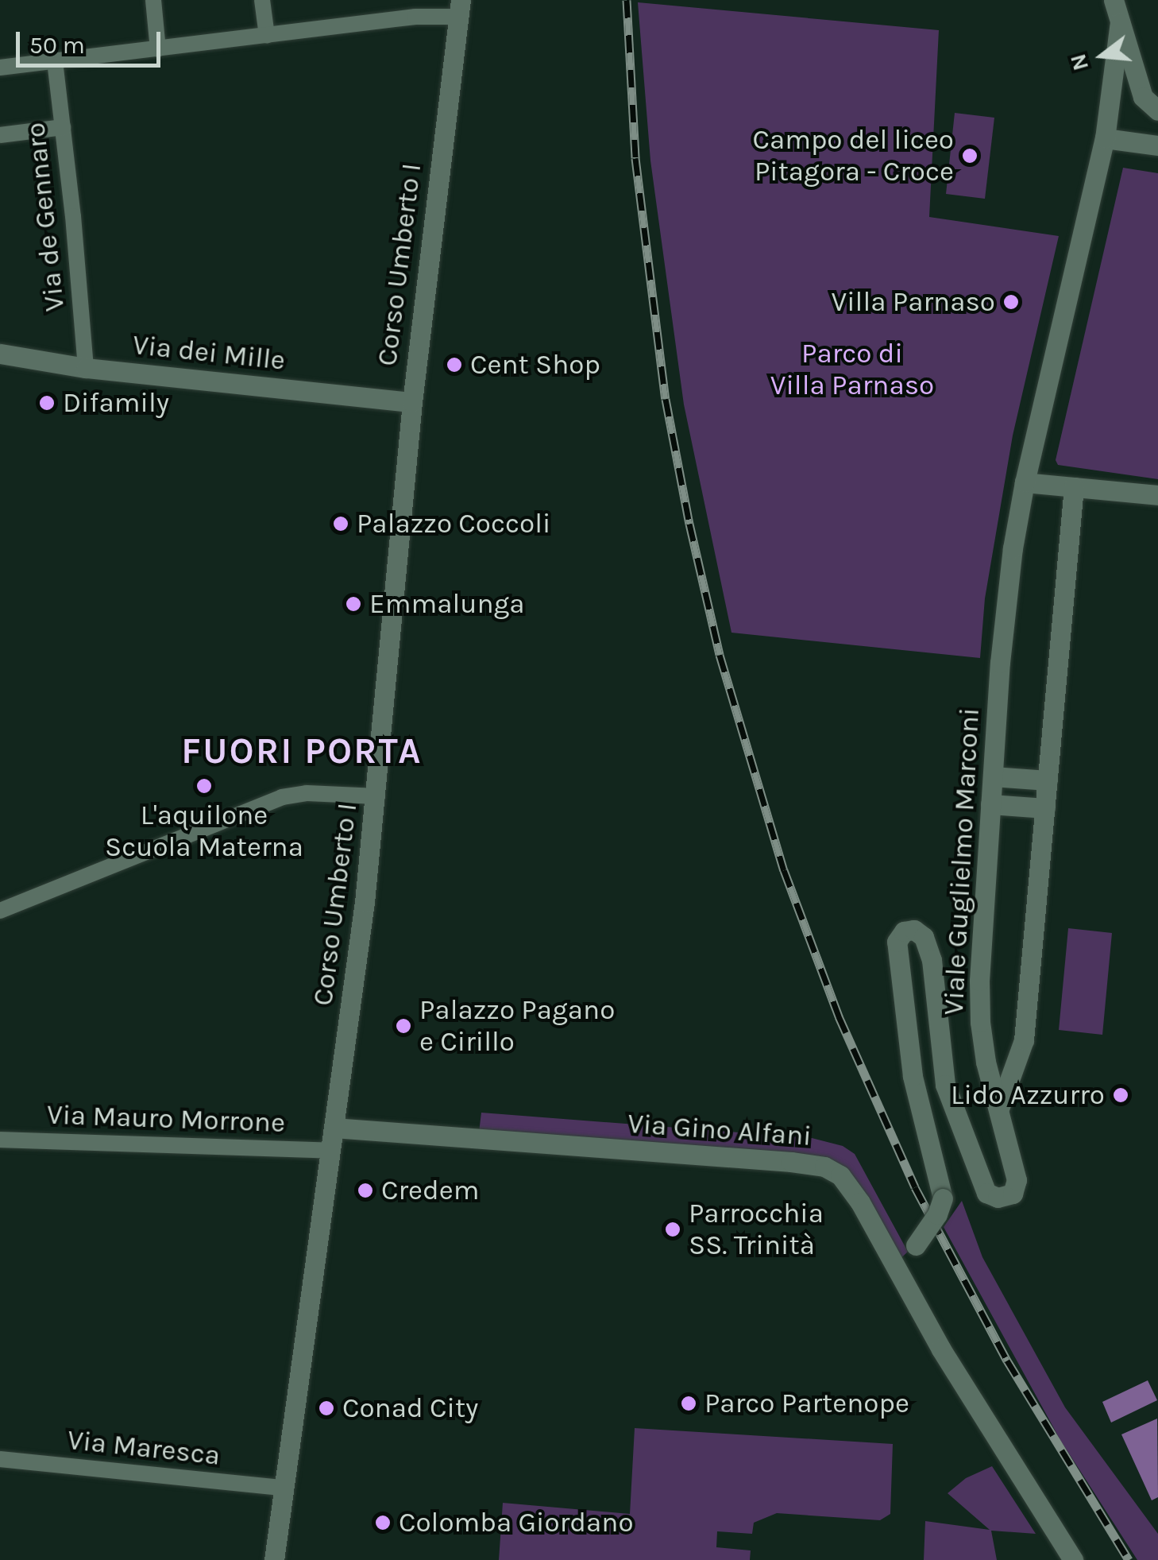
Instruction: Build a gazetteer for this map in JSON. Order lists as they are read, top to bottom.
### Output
{
  "streets": {
    "street": [
      "Via de Gennaro",
      "Corso Umberto I",
      "Via dei Mille",
      "Viale Guglielmo Marconi",
      "Via Mauro Morrone",
      "Via Gino Alfani",
      "Via Maresca"
    ]
  },
  "crossings": [
    ["Via de Gennaro", "Via dei Mille"],
    ["Corso Umberto I", "Via dei Mille"],
    ["Corso Umberto I", "Via Mauro Morrone"],
    ["Corso Umberto I", "Via Gino Alfani"],
    ["Corso Umberto I", "Via Maresca"],
    ["Viale Guglielmo Marconi", "Via Gino Alfani"]
  ],
  "districts": ["FUORI PORTA"],
  "parks": ["Parco di Villa Parnaso"],
  "places": [
    "Campo del liceo Pitagora - Croce",
    "Villa Parnaso",
    "Cent Shop",
    "Difamily",
    "Palazzo Coccoli",
    "Emmalunga",
    "L'aquilone Scuola Materna",
    "Palazzo Pagano e Cirillo",
    "Lido Azzurro",
    "Credem",
    "Parrocchia SS. Trinità",
    "Parco Partenope",
    "Conad City",
    "Colomba Giordano"
  ],
  "scale_bar": "50 m",
  "north": "left"
}
